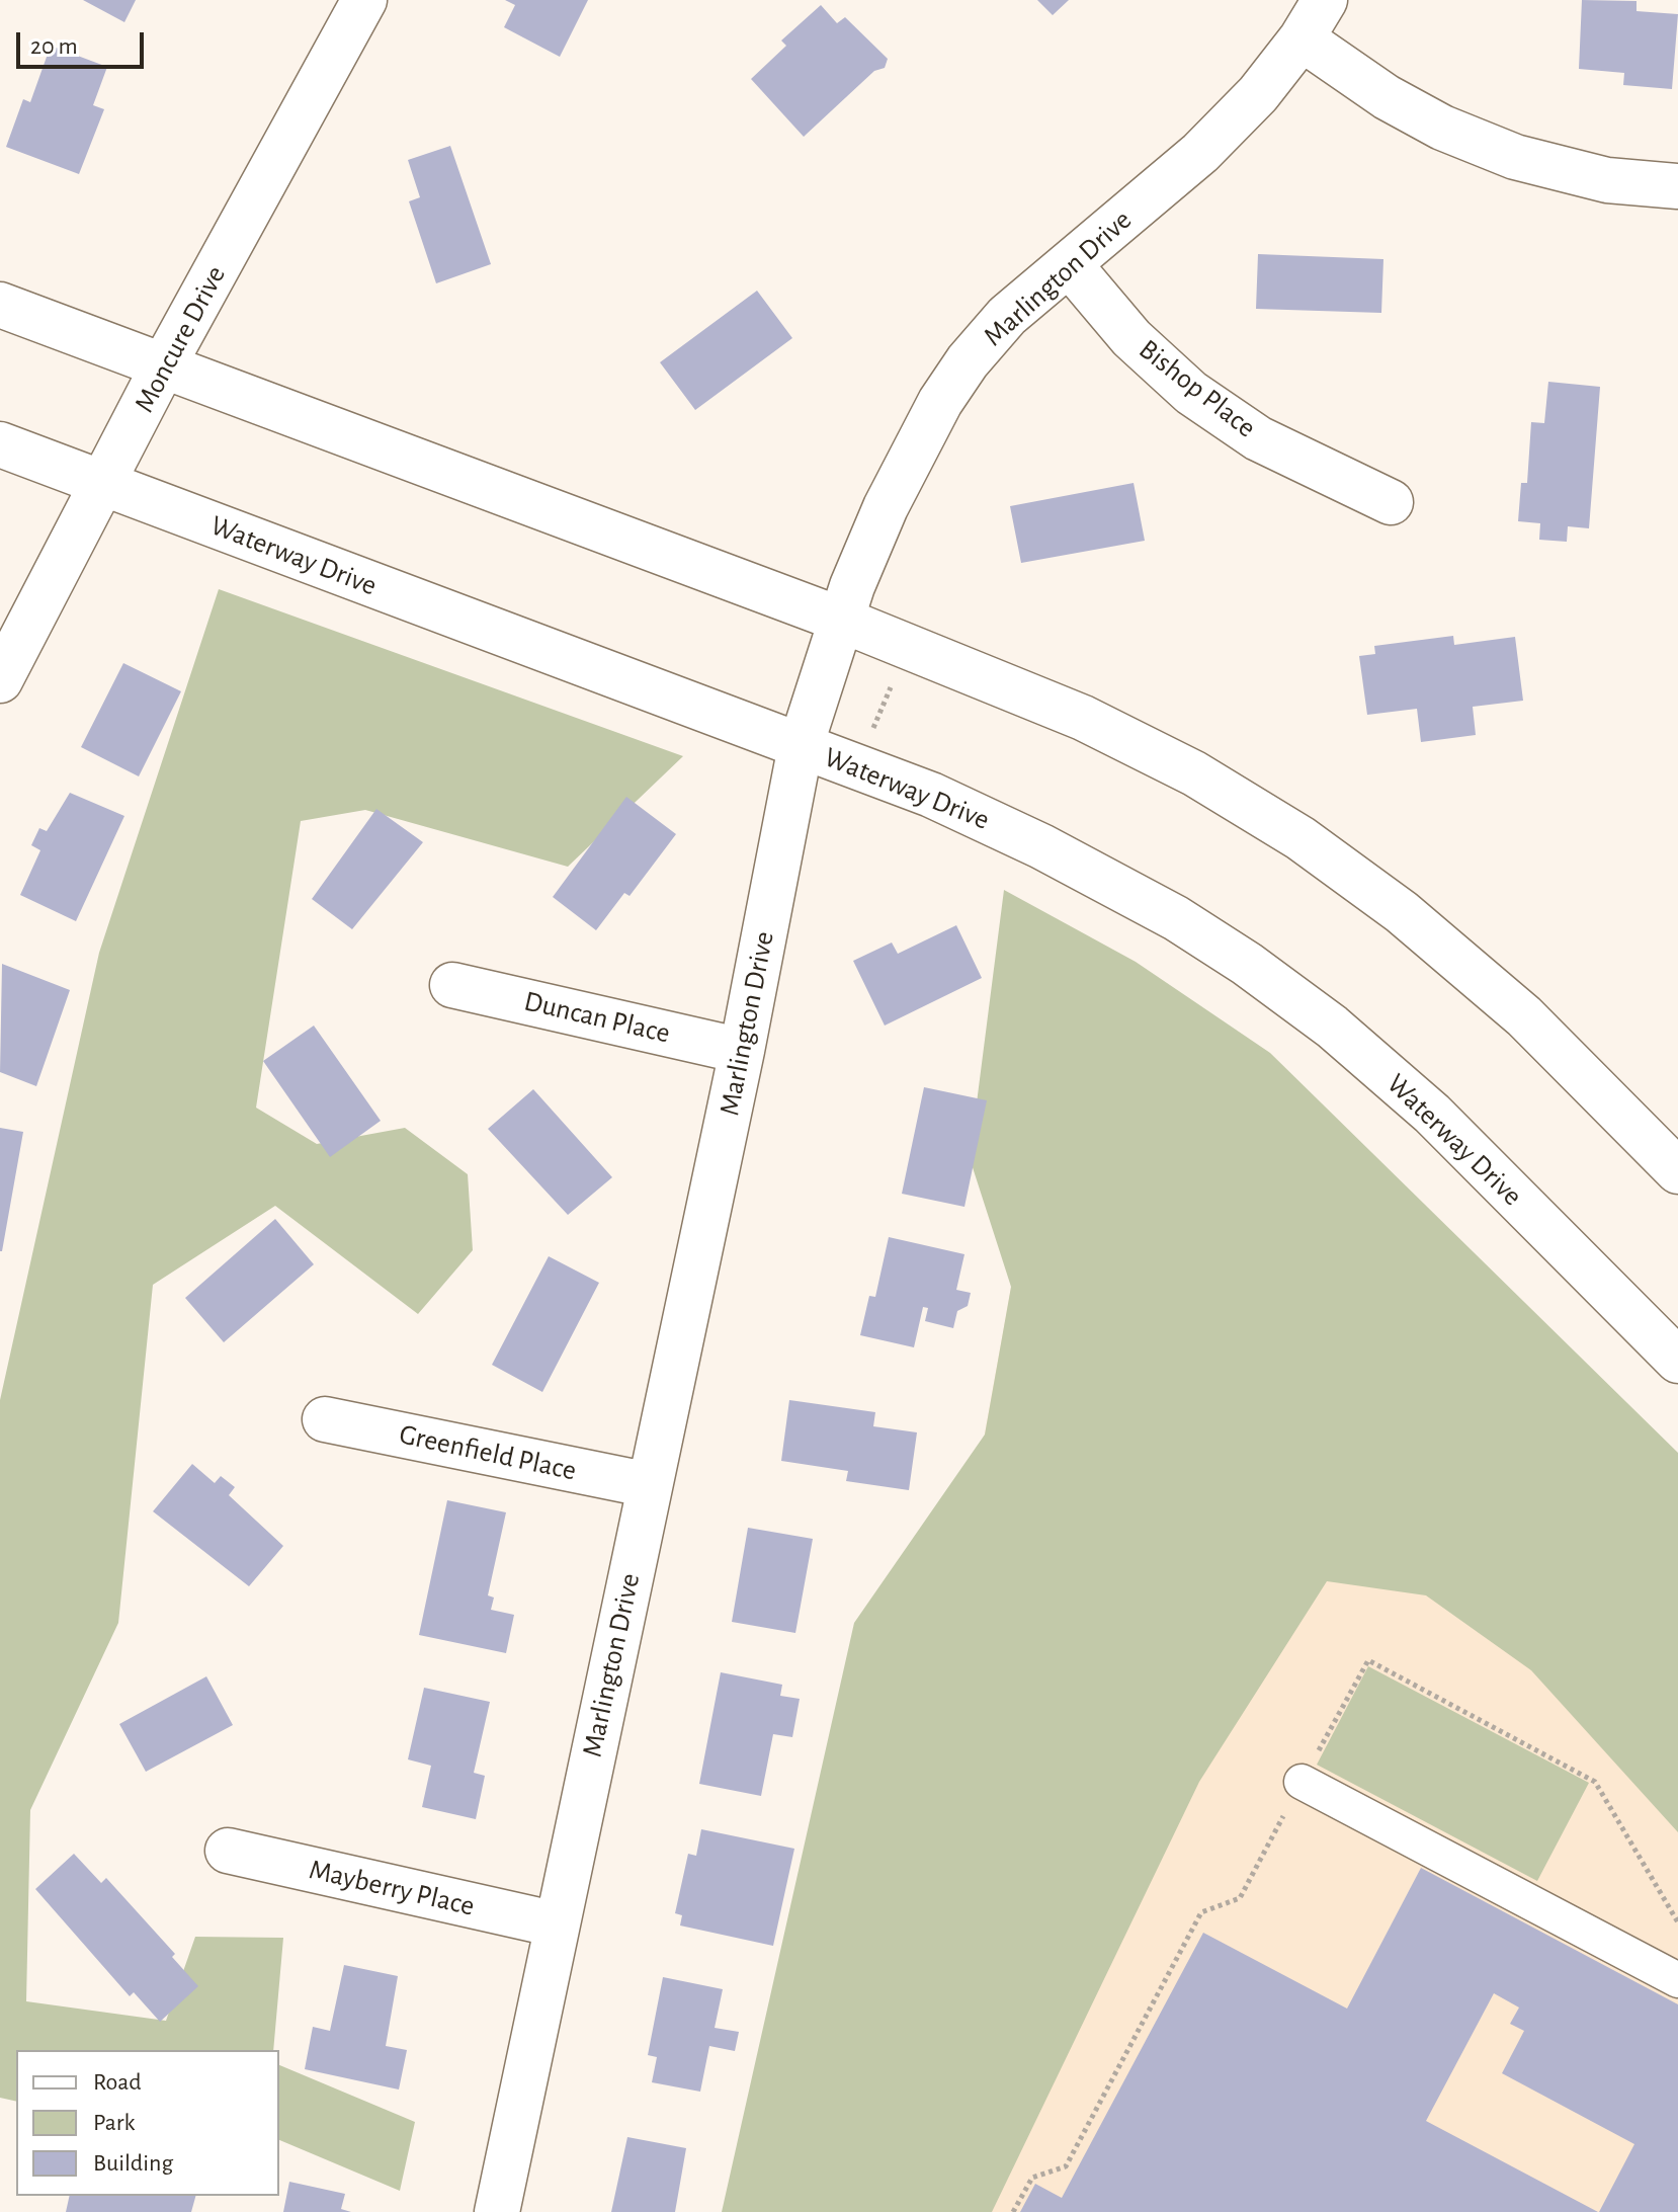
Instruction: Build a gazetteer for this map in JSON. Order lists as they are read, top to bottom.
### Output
{
  "streets": {
    "street": [
      "Marlington Drive",
      "Moncure Drive",
      "Bishop Place",
      "Waterway Drive",
      "Duncan Place",
      "Greenfield Place",
      "Mayberry Place"
    ]
  },
  "crossings": [
    ["Marlington Drive", "Bishop Place"],
    ["Marlington Drive", "Waterway Drive"],
    ["Marlington Drive", "Duncan Place"],
    ["Marlington Drive", "Greenfield Place"],
    ["Marlington Drive", "Mayberry Place"],
    ["Moncure Drive", "Waterway Drive"]
  ],
  "legend": ["Road", "Park", "Building"],
  "scale_bar": "20 m"
}
